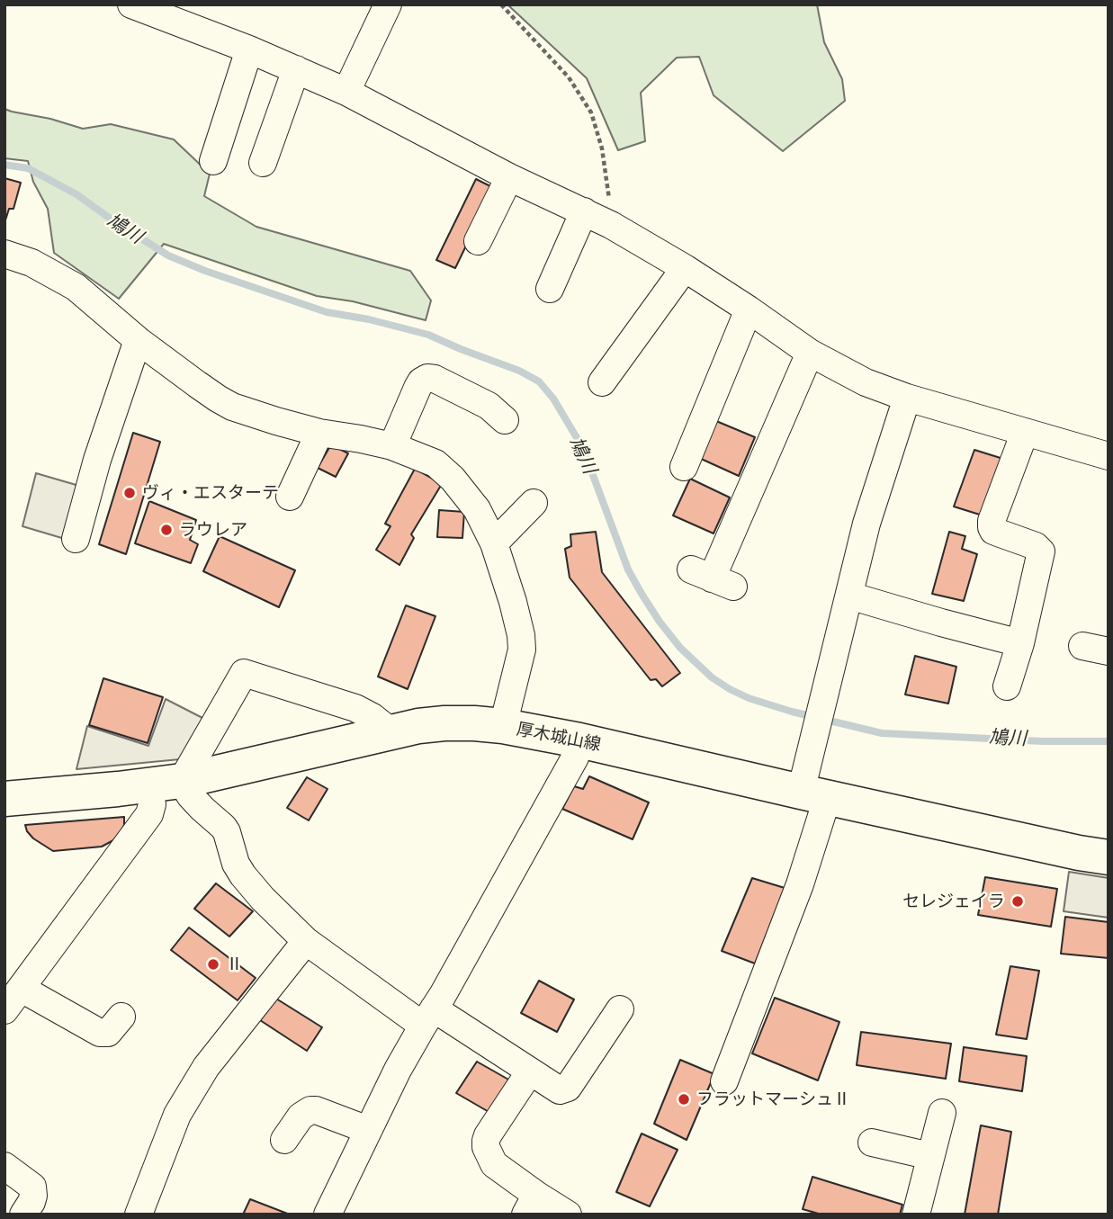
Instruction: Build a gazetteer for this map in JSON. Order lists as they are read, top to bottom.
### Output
{
  "streets": {
    "main road": ["厚木城山線"]
  },
  "water": ["鳩川"],
  "places": [
    "ヴィ・エスターテ",
    "ラウレア",
    "セレジェイラ",
    "Ⅱ",
    "フラットマーシュⅡ"
  ]
}
